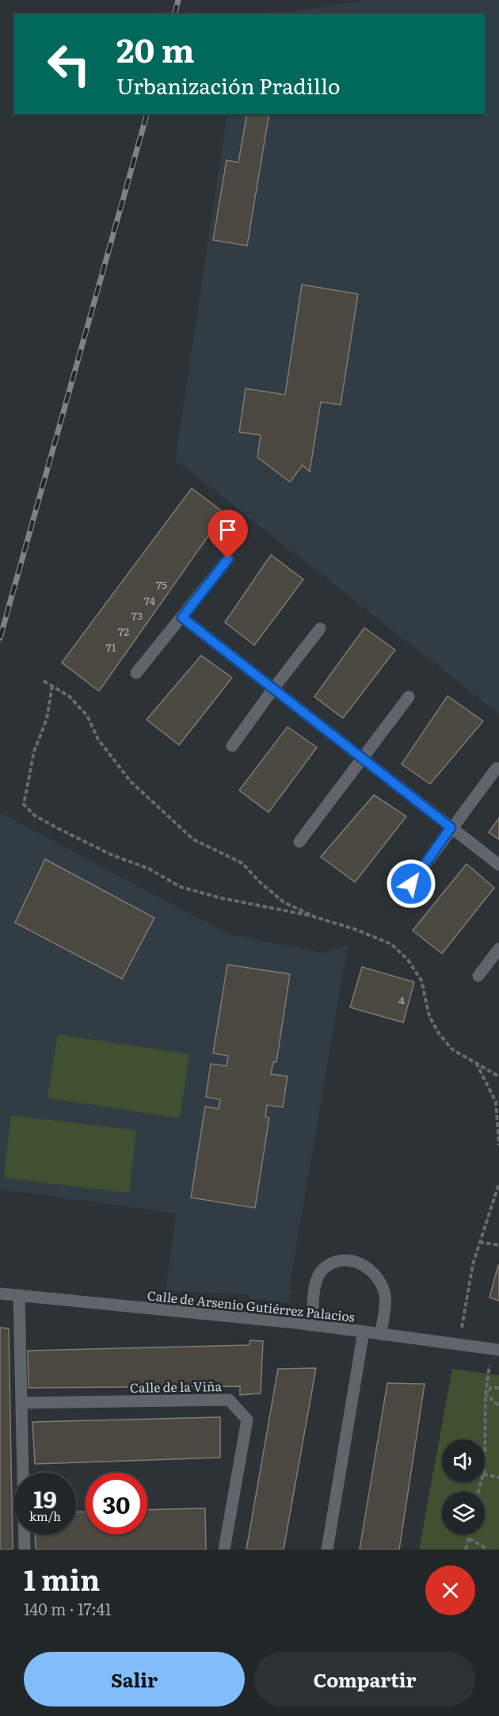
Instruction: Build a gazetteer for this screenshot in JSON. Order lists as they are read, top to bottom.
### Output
{
  "streets": {
    "street": ["Calle de Arsenio Gutiérrez Palacios", "Calle de la Viña"]
  },
  "house_numbers": [
    "75",
    "74",
    "73",
    "72",
    "71",
    "4"
  ],
  "page": {
    "turn": ["20 m", "Urbanización Pradillo"],
    "speed": "19 km/h",
    "limit": "30",
    "heading": ["1 min", "140 m · 17:41"],
    "buttons": ["Salir", "Compartir"]
  }
}
